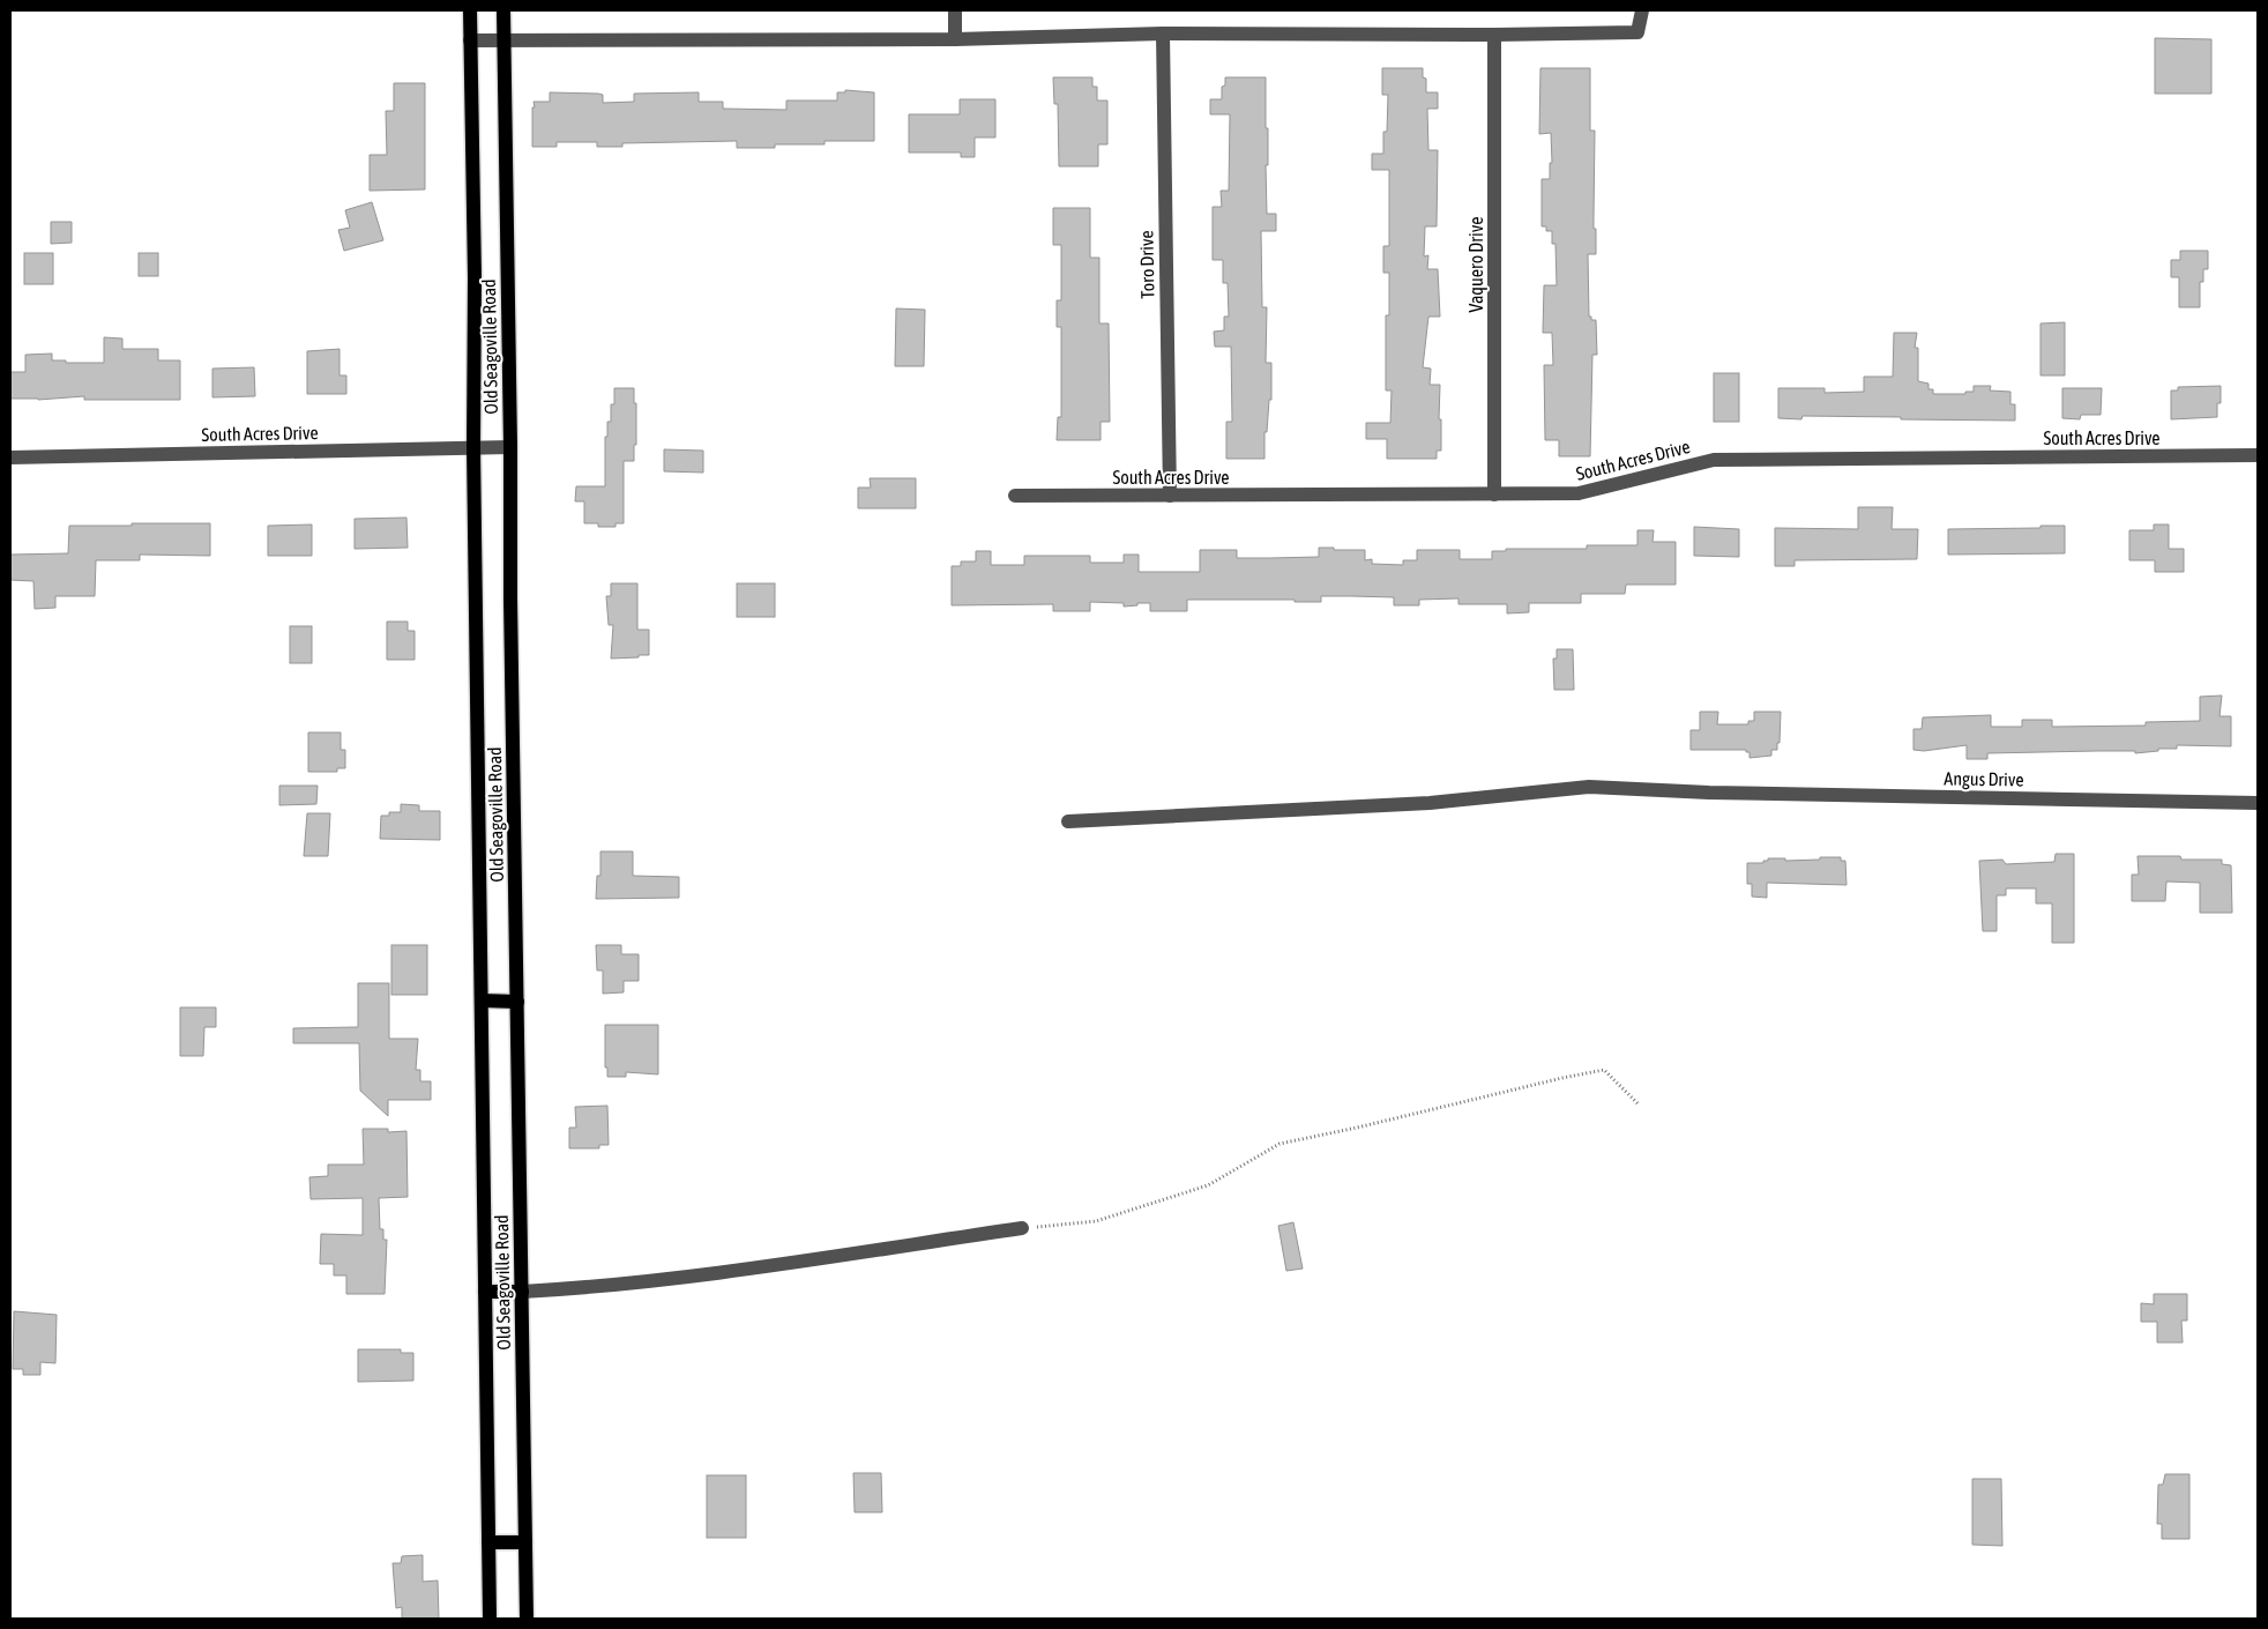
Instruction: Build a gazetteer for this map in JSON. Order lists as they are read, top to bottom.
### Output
{
  "streets": {
    "main road": ["Old Seagoville Road"],
    "street": [
      "Toro Drive",
      "Vaquero Drive",
      "South Acres Drive",
      "Angus Drive"
    ]
  },
  "crossings": [
    ["Toro Drive", "South Acres Drive"],
    ["Vaquero Drive", "South Acres Drive"],
    ["Old Seagoville Road", "South Acres Drive"]
  ]
}
